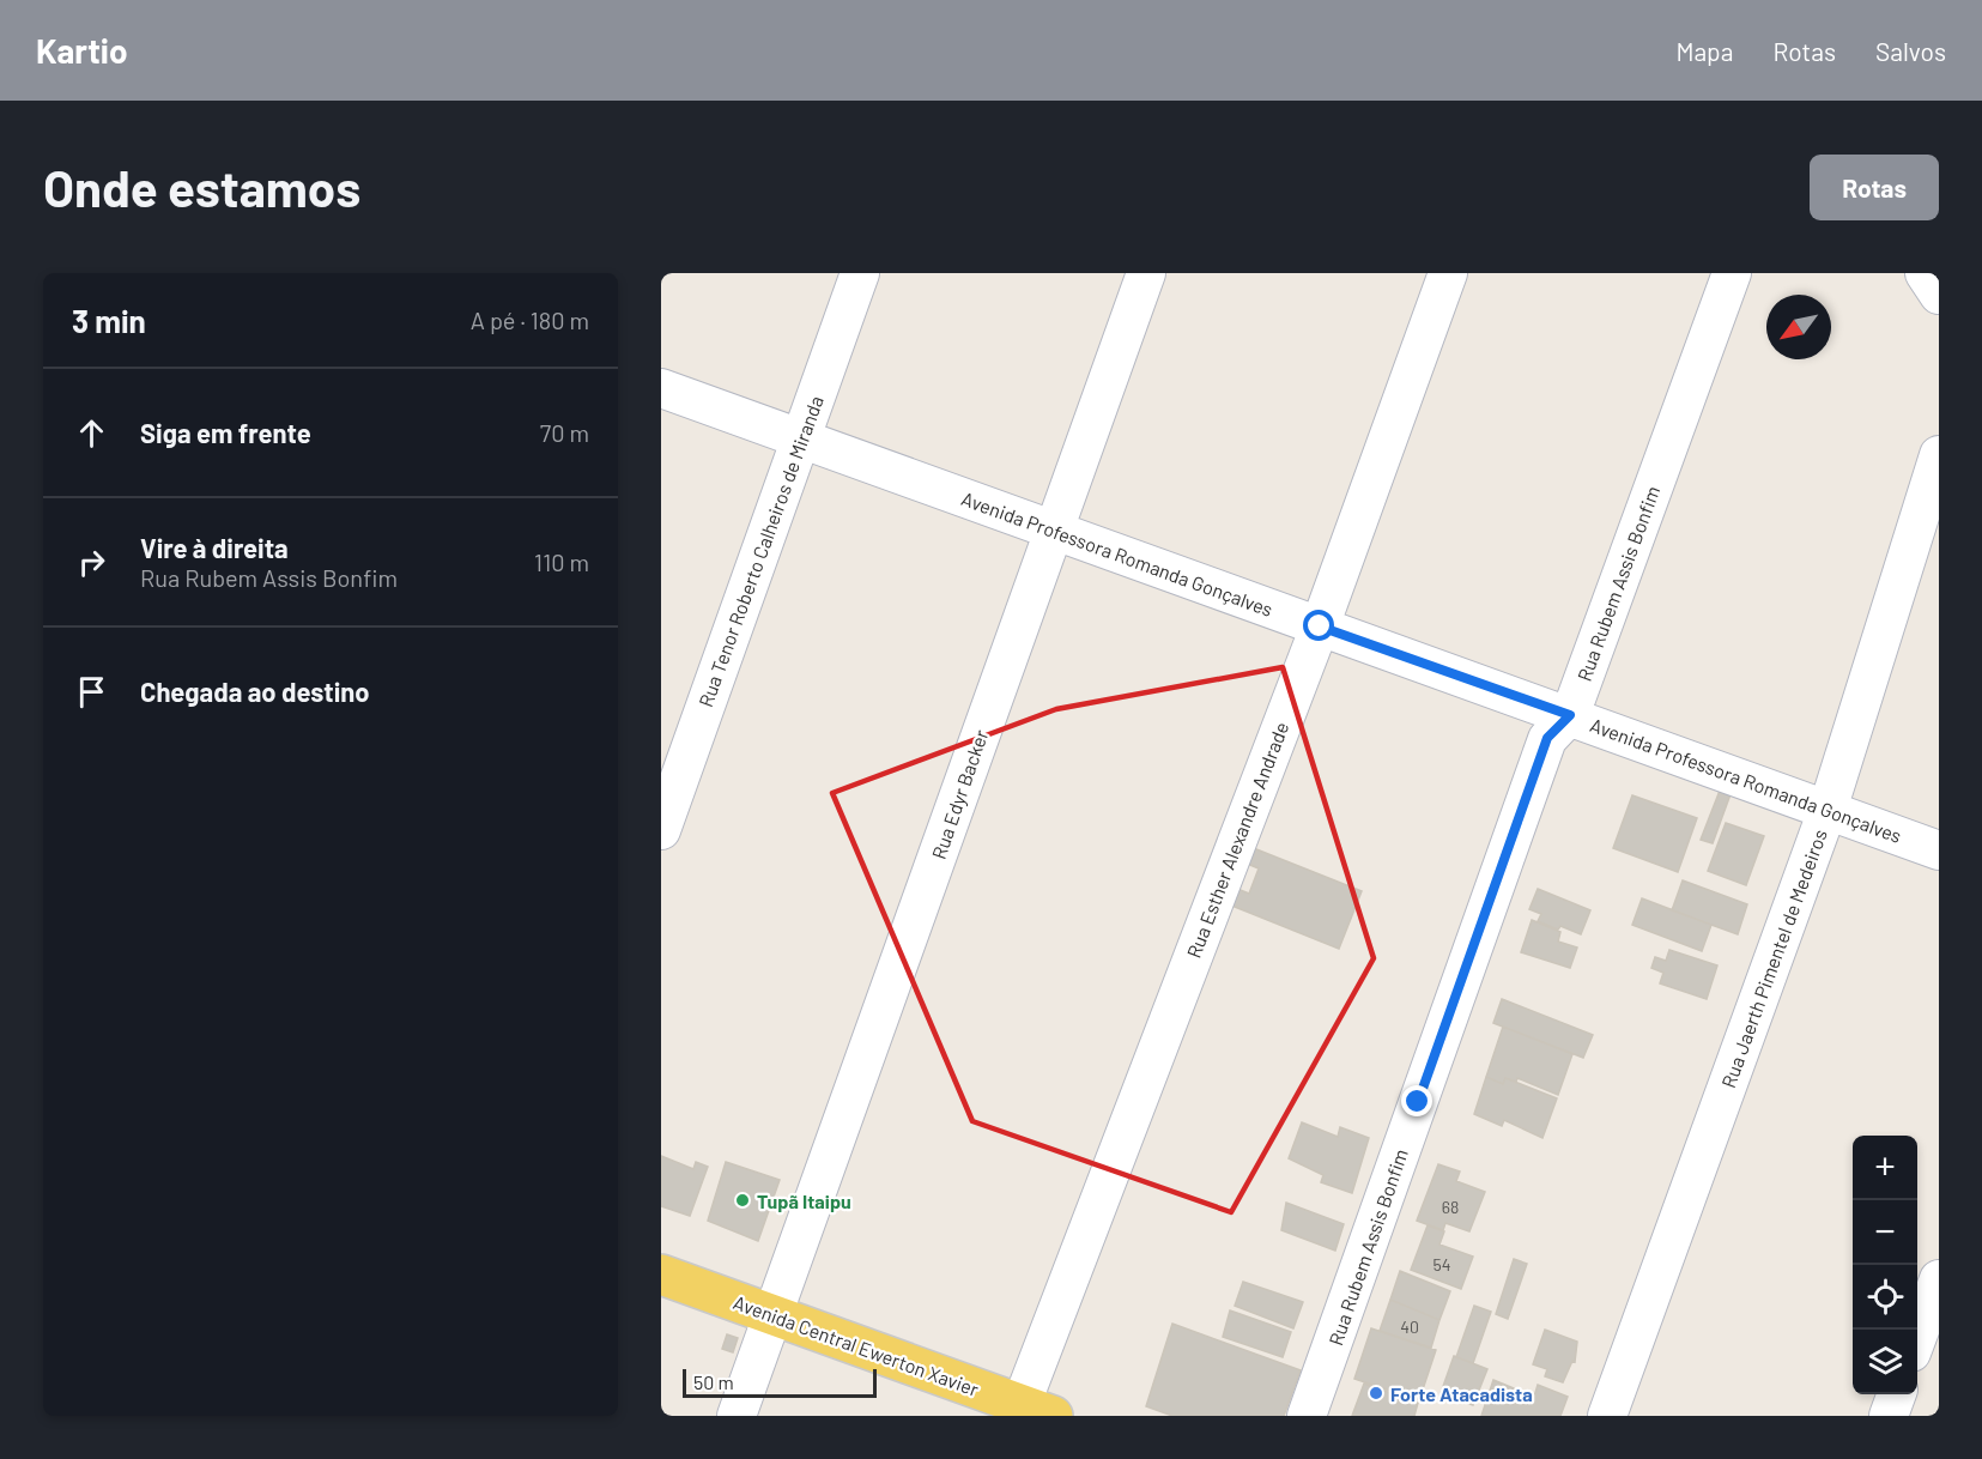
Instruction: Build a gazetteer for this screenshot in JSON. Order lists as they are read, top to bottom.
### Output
{
  "streets": {
    "main road": ["Avenida Central Ewerton Xavier"],
    "street": [
      "Rua Tenor Roberto Calheiros de Miranda",
      "Avenida Professora Romanda Gonçalves",
      "Rua Rubem Assis Bonfim",
      "Rua Edyr Backer",
      "Rua Esther Alexandre Andrade",
      "Rua Jaerth Pimentel de Medeiros"
    ]
  },
  "crossings": [
    ["Rua Tenor Roberto Calheiros de Miranda", "Avenida Professora Romanda Gonçalves"],
    ["Avenida Professora Romanda Gonçalves", "Rua Rubem Assis Bonfim"],
    ["Avenida Professora Romanda Gonçalves", "Rua Edyr Backer"],
    ["Avenida Professora Romanda Gonçalves", "Rua Esther Alexandre Andrade"],
    ["Avenida Professora Romanda Gonçalves", "Rua Jaerth Pimentel de Medeiros"],
    ["Rua Edyr Backer", "Avenida Central Ewerton Xavier"],
    ["Rua Esther Alexandre Andrade", "Avenida Central Ewerton Xavier"]
  ],
  "places": ["Tupã Itaipu", "Forte Atacadista"],
  "house_numbers": ["68", "54", "40"],
  "scale_bar": "50 m",
  "north": "bottom left",
  "page": {
    "header": "Kartio",
    "nav": ["Mapa", "Rotas", "Salvos"],
    "buttons": "Rotas",
    "title": "Onde estamos",
    "heading": ["3 min", "A pé · 180 m"],
    "list": [
      ["Siga em frente", "70 m"],
      ["Vire à direita", "Rua Rubem Assis Bonfim", "110 m"],
      "Chegada ao destino"
    ],
    "map_buttons": ["+", "−"],
    "scale": "50 m"
  }
}
